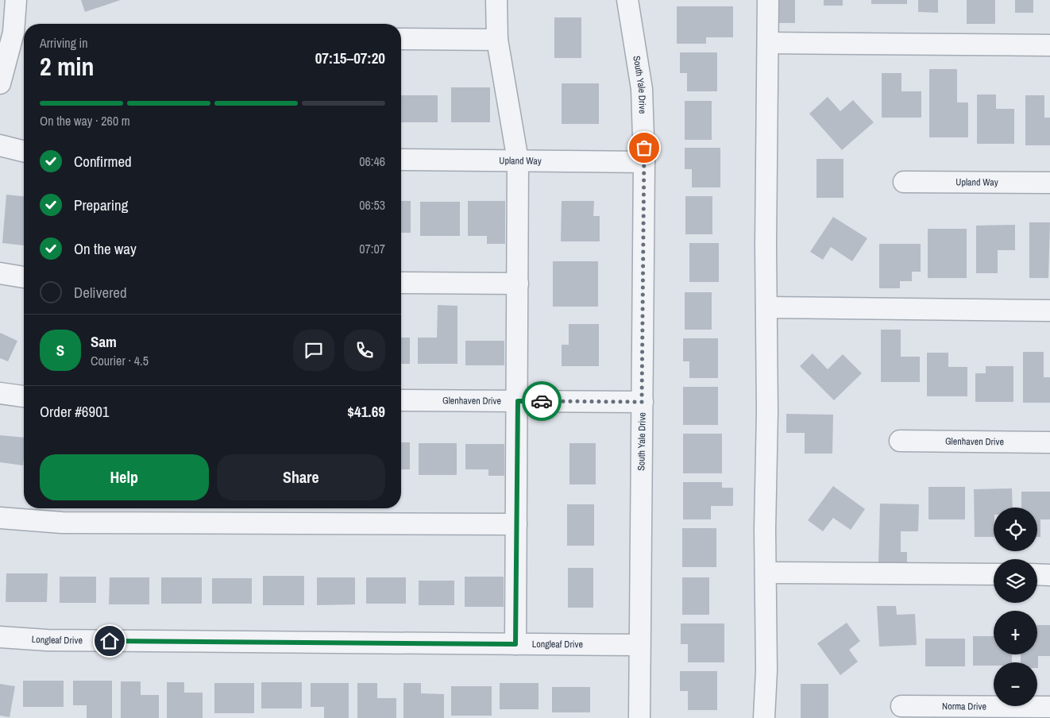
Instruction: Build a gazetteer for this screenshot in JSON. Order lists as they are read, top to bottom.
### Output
{
  "streets": {
    "street": [
      "South Yale Drive",
      "Upland Way",
      "Glenhaven Drive",
      "Longleaf Drive",
      "Norma Drive"
    ]
  },
  "crossings": [
    ["South Yale Drive", "Upland Way"],
    ["South Yale Drive", "Glenhaven Drive"],
    ["South Yale Drive", "Longleaf Drive"]
  ],
  "page": {
    "heading": ["2 min", "Arriving in", "07:15–07:20"],
    "panel": [
      "Sam",
      "Courier · 4.5",
      "Order #6901",
      "$41.69"
    ],
    "bar": "On the way · 260 m",
    "list": [
      ["Confirmed", "06:46"],
      ["Preparing", "06:53"],
      ["On the way", "07:07"],
      "Delivered"
    ],
    "round": "S",
    "buttons": ["Help", "Share"],
    "map_buttons": ["+", "−"]
  }
}
